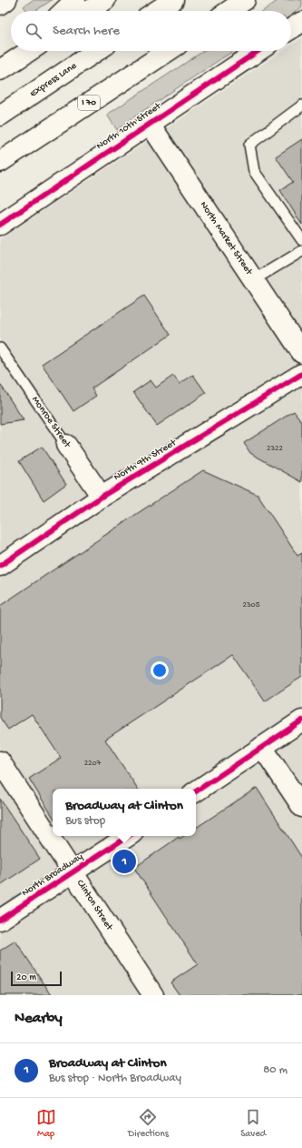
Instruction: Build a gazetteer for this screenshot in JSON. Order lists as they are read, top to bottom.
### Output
{
  "streets": {
    "main road": [
      "Express Lane",
      "I 70",
      "North 10th Street",
      "North Market Street",
      "Monroe Street",
      "North 9th Street",
      "North Broadway",
      "Clinton Street"
    ]
  },
  "crossings": [
    ["North 10th Street", "North Market Street"],
    ["Monroe Street", "North 9th Street"],
    ["North Broadway", "Clinton Street"]
  ],
  "house_numbers": ["2322", "2305", "2207"],
  "scale_bar": "20 m",
  "page": {
    "search": "Search here",
    "popup": ["Broadway at Clinton", "Bus stop"],
    "pins": "1",
    "scale": "20 m",
    "heading": "Nearby",
    "list": [
      {
        "mark": "1",
        "name": "Broadway at Clinton",
        "note": "Bus stop · North Broadway",
        "value": "80 m"
      }
    ],
    "nav": ["Map", "Directions", "Saved"]
  }
}
